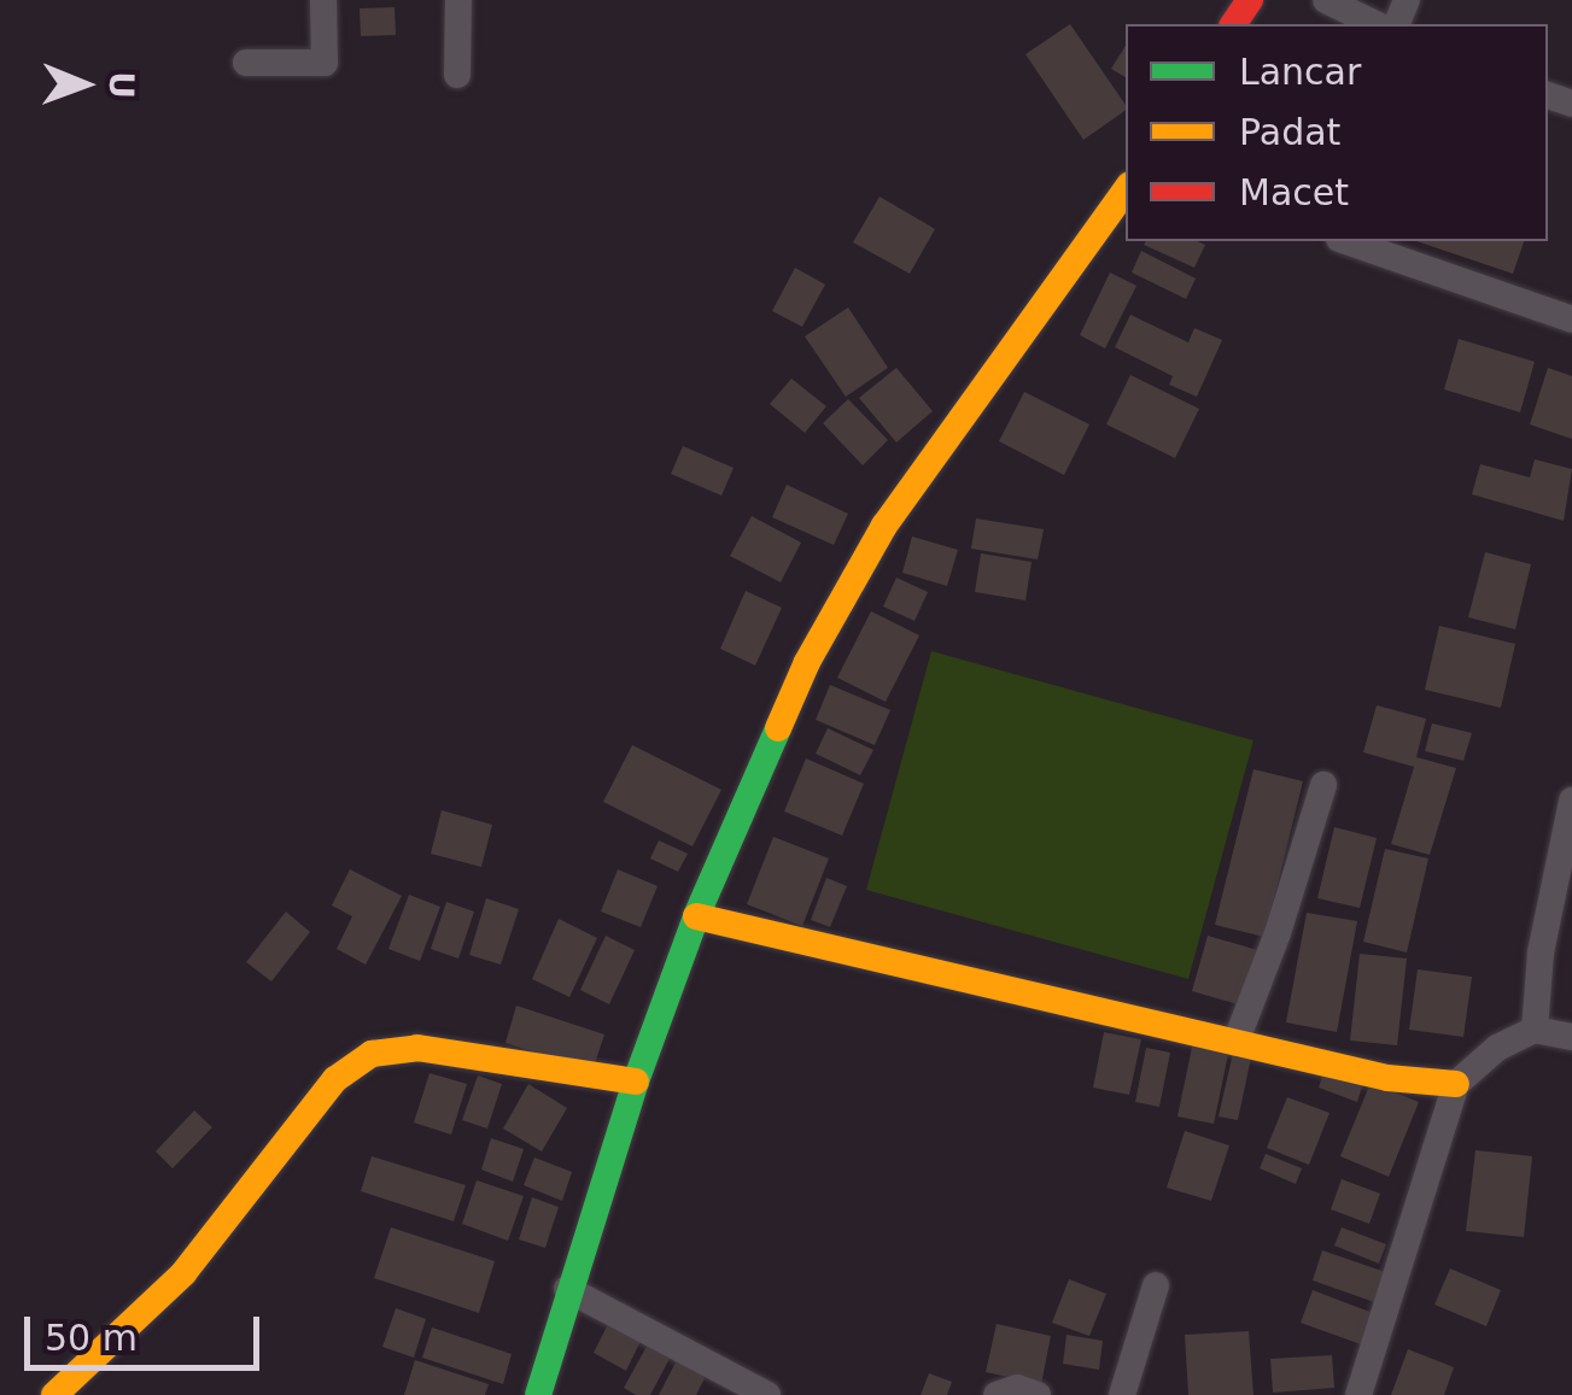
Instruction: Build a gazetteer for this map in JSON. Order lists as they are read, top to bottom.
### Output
{
  "legend": ["Lancar", "Padat", "Macet"],
  "scale_bar": "50 m",
  "north": "right"
}
